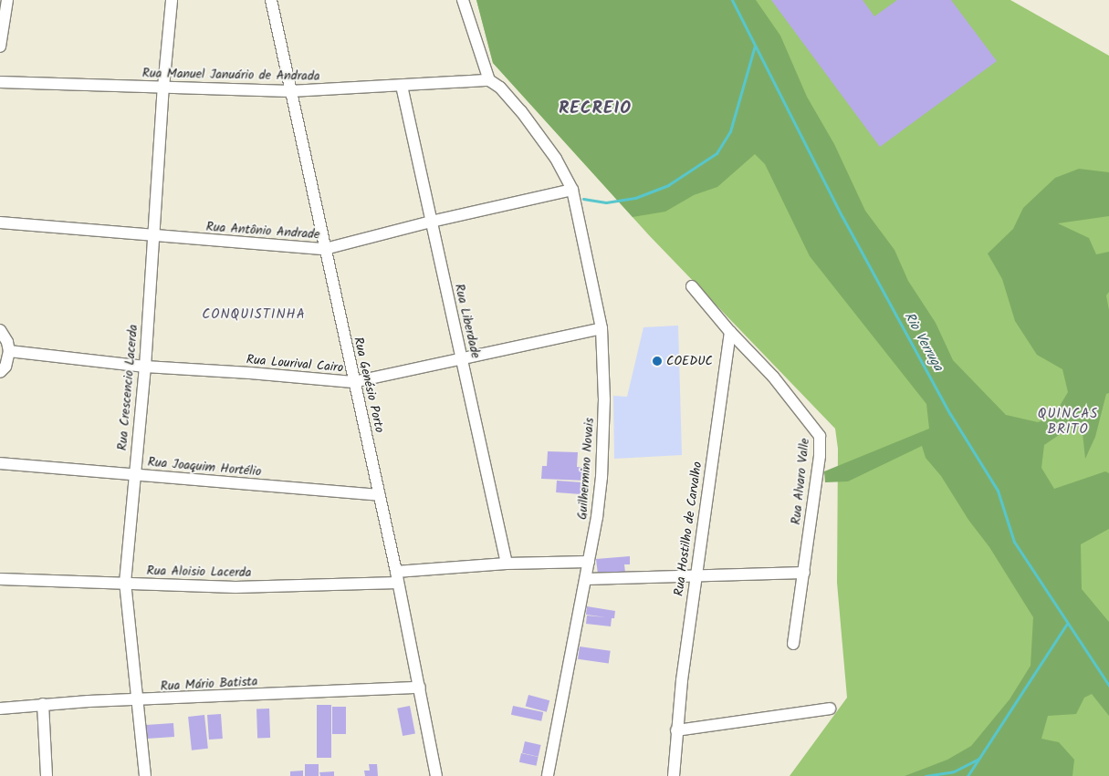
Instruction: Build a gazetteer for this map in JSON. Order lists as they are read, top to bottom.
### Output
{
  "streets": {
    "street": [
      "Rua Manuel Januário de Andrada",
      "Rua Antônio Andrade",
      "Rua Liberdade",
      "Rua Lourival Cairo",
      "Rua Genésio Porto",
      "Rua Crescencio Lacerda",
      "Rua Joaquim Hortélio",
      "Guilhermino Novais",
      "Rua Alvaro Valle",
      "Rua Hostilho de Carvalho",
      "Rua Aloisio Lacerda",
      "Rua Mário Batista"
    ]
  },
  "crossings": [
    ["Rua Manuel Januário de Andrada", "Rua Liberdade"],
    ["Rua Manuel Januário de Andrada", "Rua Genésio Porto"],
    ["Rua Manuel Januário de Andrada", "Rua Crescencio Lacerda"],
    ["Rua Manuel Januário de Andrada", "Guilhermino Novais"],
    ["Rua Antônio Andrade", "Rua Liberdade"],
    ["Rua Antônio Andrade", "Rua Genésio Porto"],
    ["Rua Antônio Andrade", "Rua Crescencio Lacerda"],
    ["Rua Antônio Andrade", "Guilhermino Novais"],
    ["Rua Liberdade", "Rua Lourival Cairo"],
    ["Rua Liberdade", "Rua Aloisio Lacerda"],
    ["Rua Lourival Cairo", "Rua Genésio Porto"],
    ["Rua Lourival Cairo", "Rua Crescencio Lacerda"],
    ["Rua Lourival Cairo", "Guilhermino Novais"],
    ["Rua Genésio Porto", "Rua Joaquim Hortélio"],
    ["Rua Genésio Porto", "Rua Aloisio Lacerda"],
    ["Rua Genésio Porto", "Rua Mário Batista"],
    ["Rua Crescencio Lacerda", "Rua Joaquim Hortélio"],
    ["Rua Crescencio Lacerda", "Rua Aloisio Lacerda"],
    ["Rua Crescencio Lacerda", "Rua Mário Batista"],
    ["Guilhermino Novais", "Rua Aloisio Lacerda"],
    ["Rua Alvaro Valle", "Rua Hostilho de Carvalho"]
  ],
  "districts": ["RECREIO", "CONQUISTINHA", "QUINCAS BRITO"],
  "water": ["Rio Verruga"],
  "places": ["COEDUC"]
}
